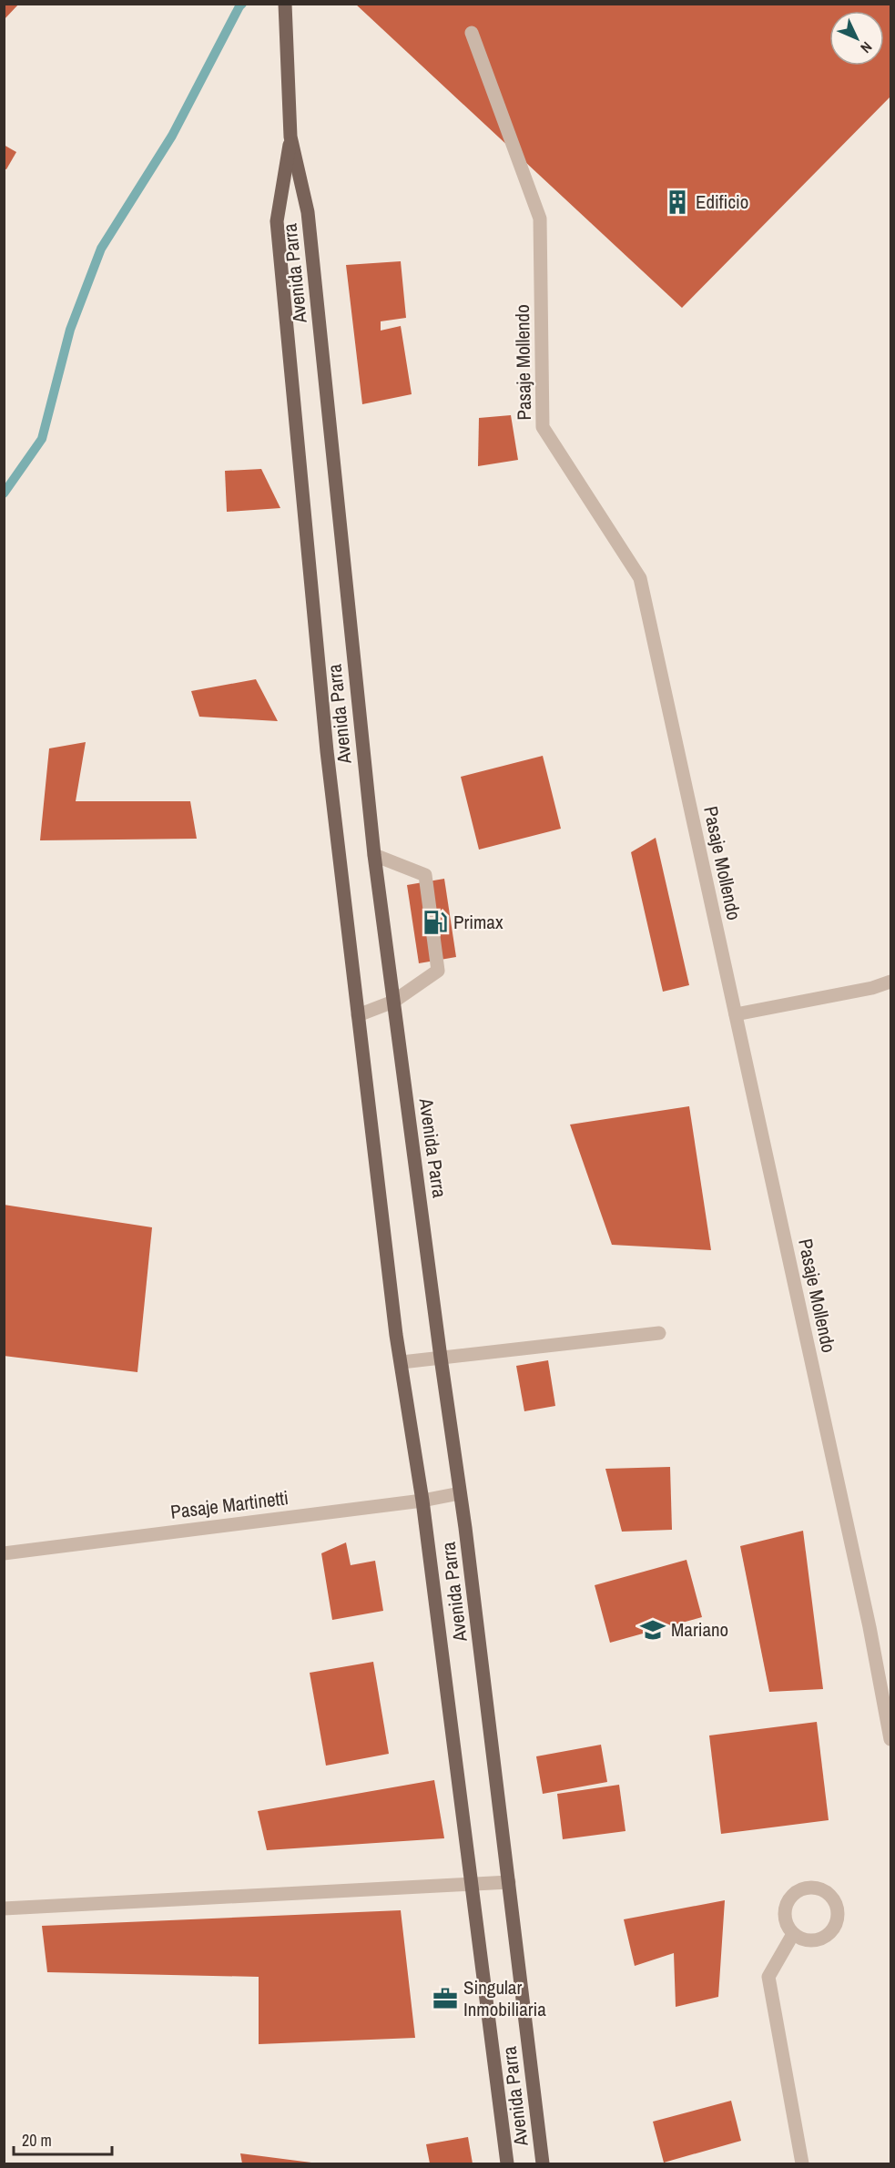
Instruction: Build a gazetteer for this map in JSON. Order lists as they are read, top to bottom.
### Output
{
  "streets": {
    "main road": ["Avenida Parra"],
    "street": ["Pasaje Mollendo", "Pasaje Martinetti"]
  },
  "crossings": [
    ["Avenida Parra", "Pasaje Martinetti"]
  ],
  "places": {
    "building": ["Edificio"],
    "fuel station": ["Primax"],
    "school or university": ["Mariano"],
    "office": ["Singular Inmobiliaria"]
  },
  "scale_bar": "20 m",
  "north": "bottom right"
}
